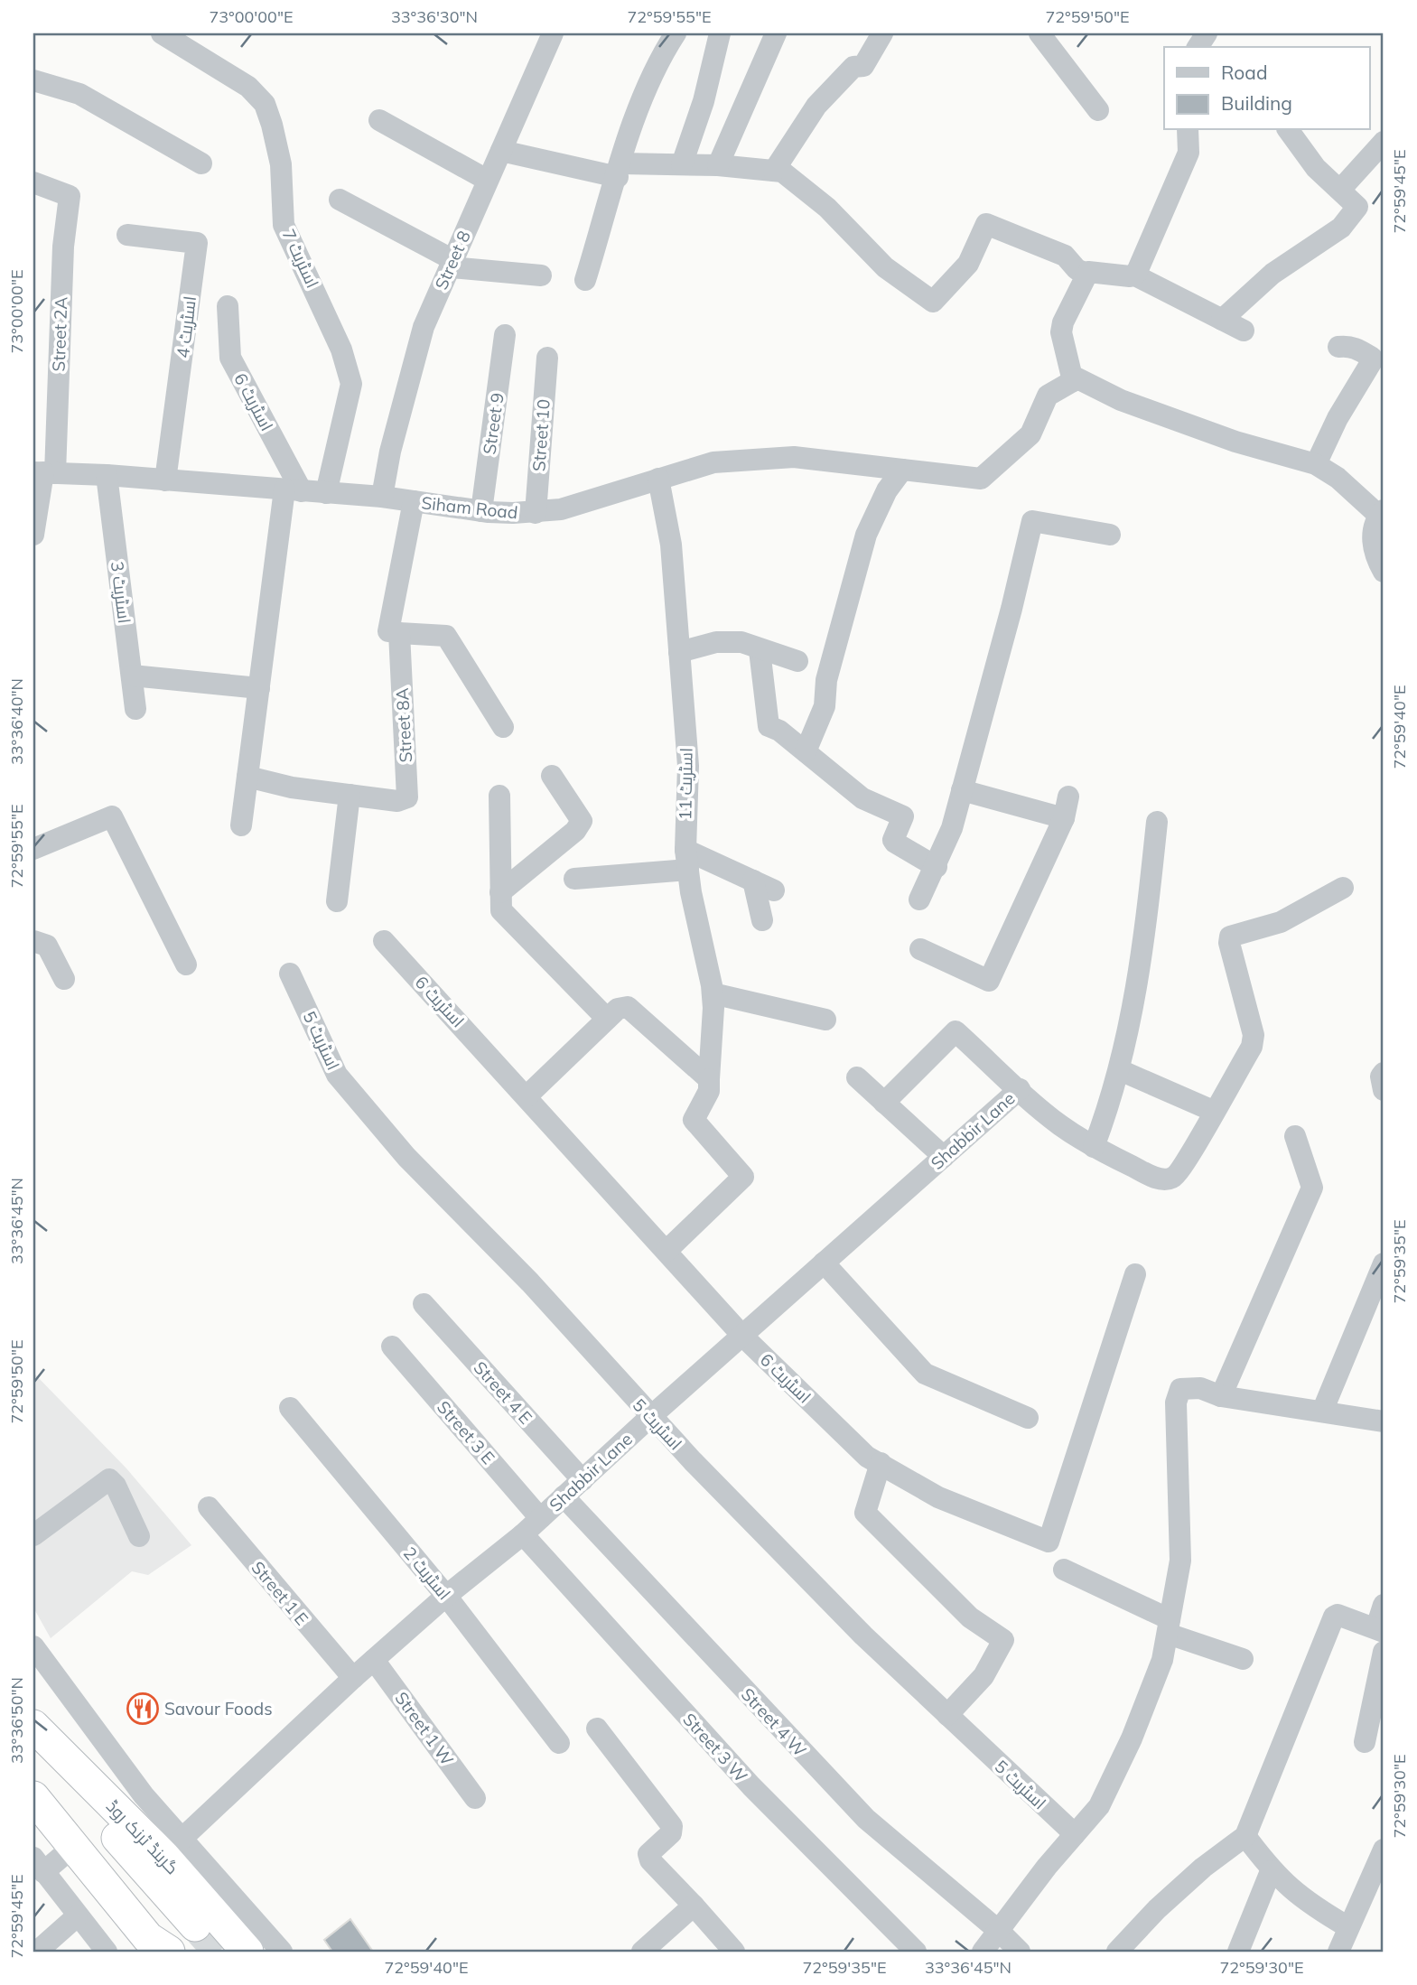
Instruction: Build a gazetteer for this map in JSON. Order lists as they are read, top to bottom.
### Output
{
  "streets": {
    "highway": ["گرینڈ ٹرنک روڈ"],
    "street": [
      "اسٹریٹ 7",
      "Street 8",
      "اسٹریٹ 4",
      "Street 2A",
      "اسٹریٹ 6",
      "Street 9",
      "Street 10",
      "Siham Road",
      "اسٹریٹ 3",
      "Street 8A",
      "اسٹریٹ 11",
      "اسٹریٹ 5",
      "Shabbir Lane",
      "Street 4 E",
      "Street 3 E",
      "اسٹریٹ 2",
      "Street 1 E",
      "Street 4 W",
      "Street 1 W",
      "Street 3 W"
    ]
  },
  "crossings": [
    ["اسٹریٹ 7", "Siham Road"],
    ["Street 8", "Siham Road"],
    ["اسٹریٹ 4", "Siham Road"],
    ["Street 2A", "Siham Road"],
    ["اسٹریٹ 6", "Siham Road"],
    ["اسٹریٹ 6", "اسٹریٹ 11"],
    ["اسٹریٹ 6", "Shabbir Lane"],
    ["Street 9", "Siham Road"],
    ["Street 10", "Siham Road"],
    ["Siham Road", "اسٹریٹ 3"],
    ["Siham Road", "Street 8A"],
    ["Siham Road", "اسٹریٹ 11"],
    ["اسٹریٹ 5", "Shabbir Lane"],
    ["Shabbir Lane", "Street 4 E"],
    ["Shabbir Lane", "Street 3 E"],
    ["Shabbir Lane", "اسٹریٹ 2"],
    ["Shabbir Lane", "Street 1 E"],
    ["Shabbir Lane", "Street 4 W"],
    ["Shabbir Lane", "Street 1 W"],
    ["Shabbir Lane", "Street 3 W"],
    ["Shabbir Lane", "گرینڈ ٹرنک روڈ"]
  ],
  "places": {
    "restaurant": ["Savour Foods"]
  },
  "legend": ["Road", "Building"],
  "coordinates": [
    "73°00'00\"E",
    "33°36'30\"N",
    "72°59'55\"E",
    "72°59'50\"E",
    "72°59'45\"E",
    "33°36'40\"N",
    "72°59'40\"E",
    "33°36'45\"N",
    "72°59'35\"E",
    "33°36'50\"N",
    "72°59'30\"E"
  ]
}
